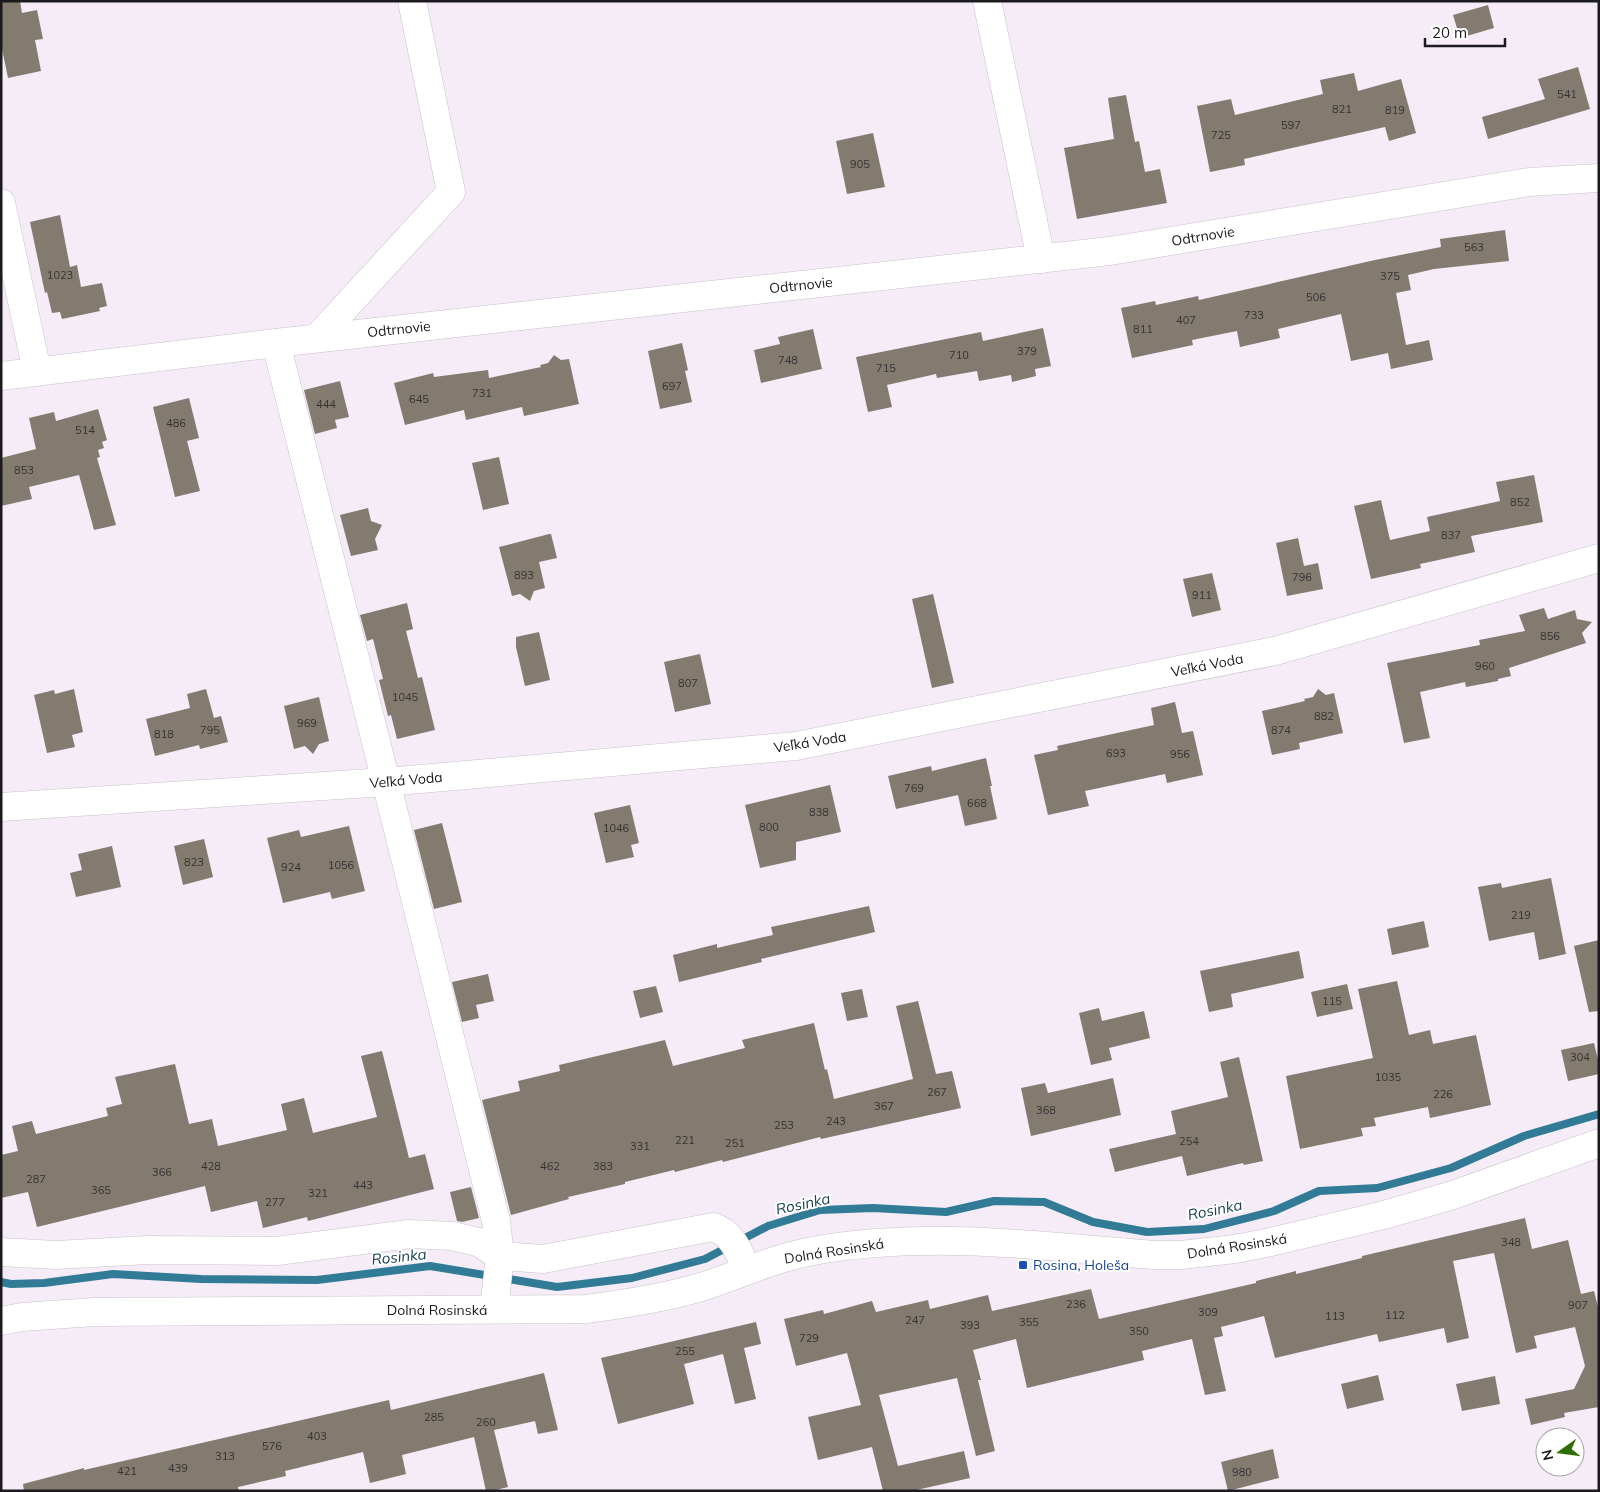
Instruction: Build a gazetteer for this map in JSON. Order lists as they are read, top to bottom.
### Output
{
  "streets": {
    "street": ["Odtrnovie", "Veľká Voda", "Dolná Rosinská"]
  },
  "water": ["Rosinka"],
  "places": {
    "transit": ["Rosina, Holeša"]
  },
  "house_numbers": [
    "541",
    "821",
    "819",
    "597",
    "725",
    "905",
    "563",
    "1023",
    "375",
    "506",
    "733",
    "407",
    "811",
    "379",
    "710",
    "748",
    "715",
    "697",
    "731",
    "645",
    "444",
    "486",
    "514",
    "853",
    "852",
    "837",
    "893",
    "796",
    "911",
    "856",
    "960",
    "807",
    "1045",
    "882",
    "969",
    "795",
    "874",
    "818",
    "693",
    "956",
    "769",
    "668",
    "838",
    "800",
    "1046",
    "823",
    "1056",
    "924",
    "219",
    "115",
    "304",
    "1035",
    "267",
    "226",
    "367",
    "368",
    "243",
    "253",
    "221",
    "254",
    "251",
    "331",
    "428",
    "462",
    "383",
    "366",
    "287",
    "443",
    "365",
    "321",
    "277",
    "348",
    "236",
    "907",
    "309",
    "112",
    "113",
    "247",
    "355",
    "393",
    "350",
    "729",
    "255",
    "285",
    "260",
    "403",
    "576",
    "313",
    "439",
    "421",
    "980"
  ],
  "scale_bar": "20 m",
  "north": "left"
}
